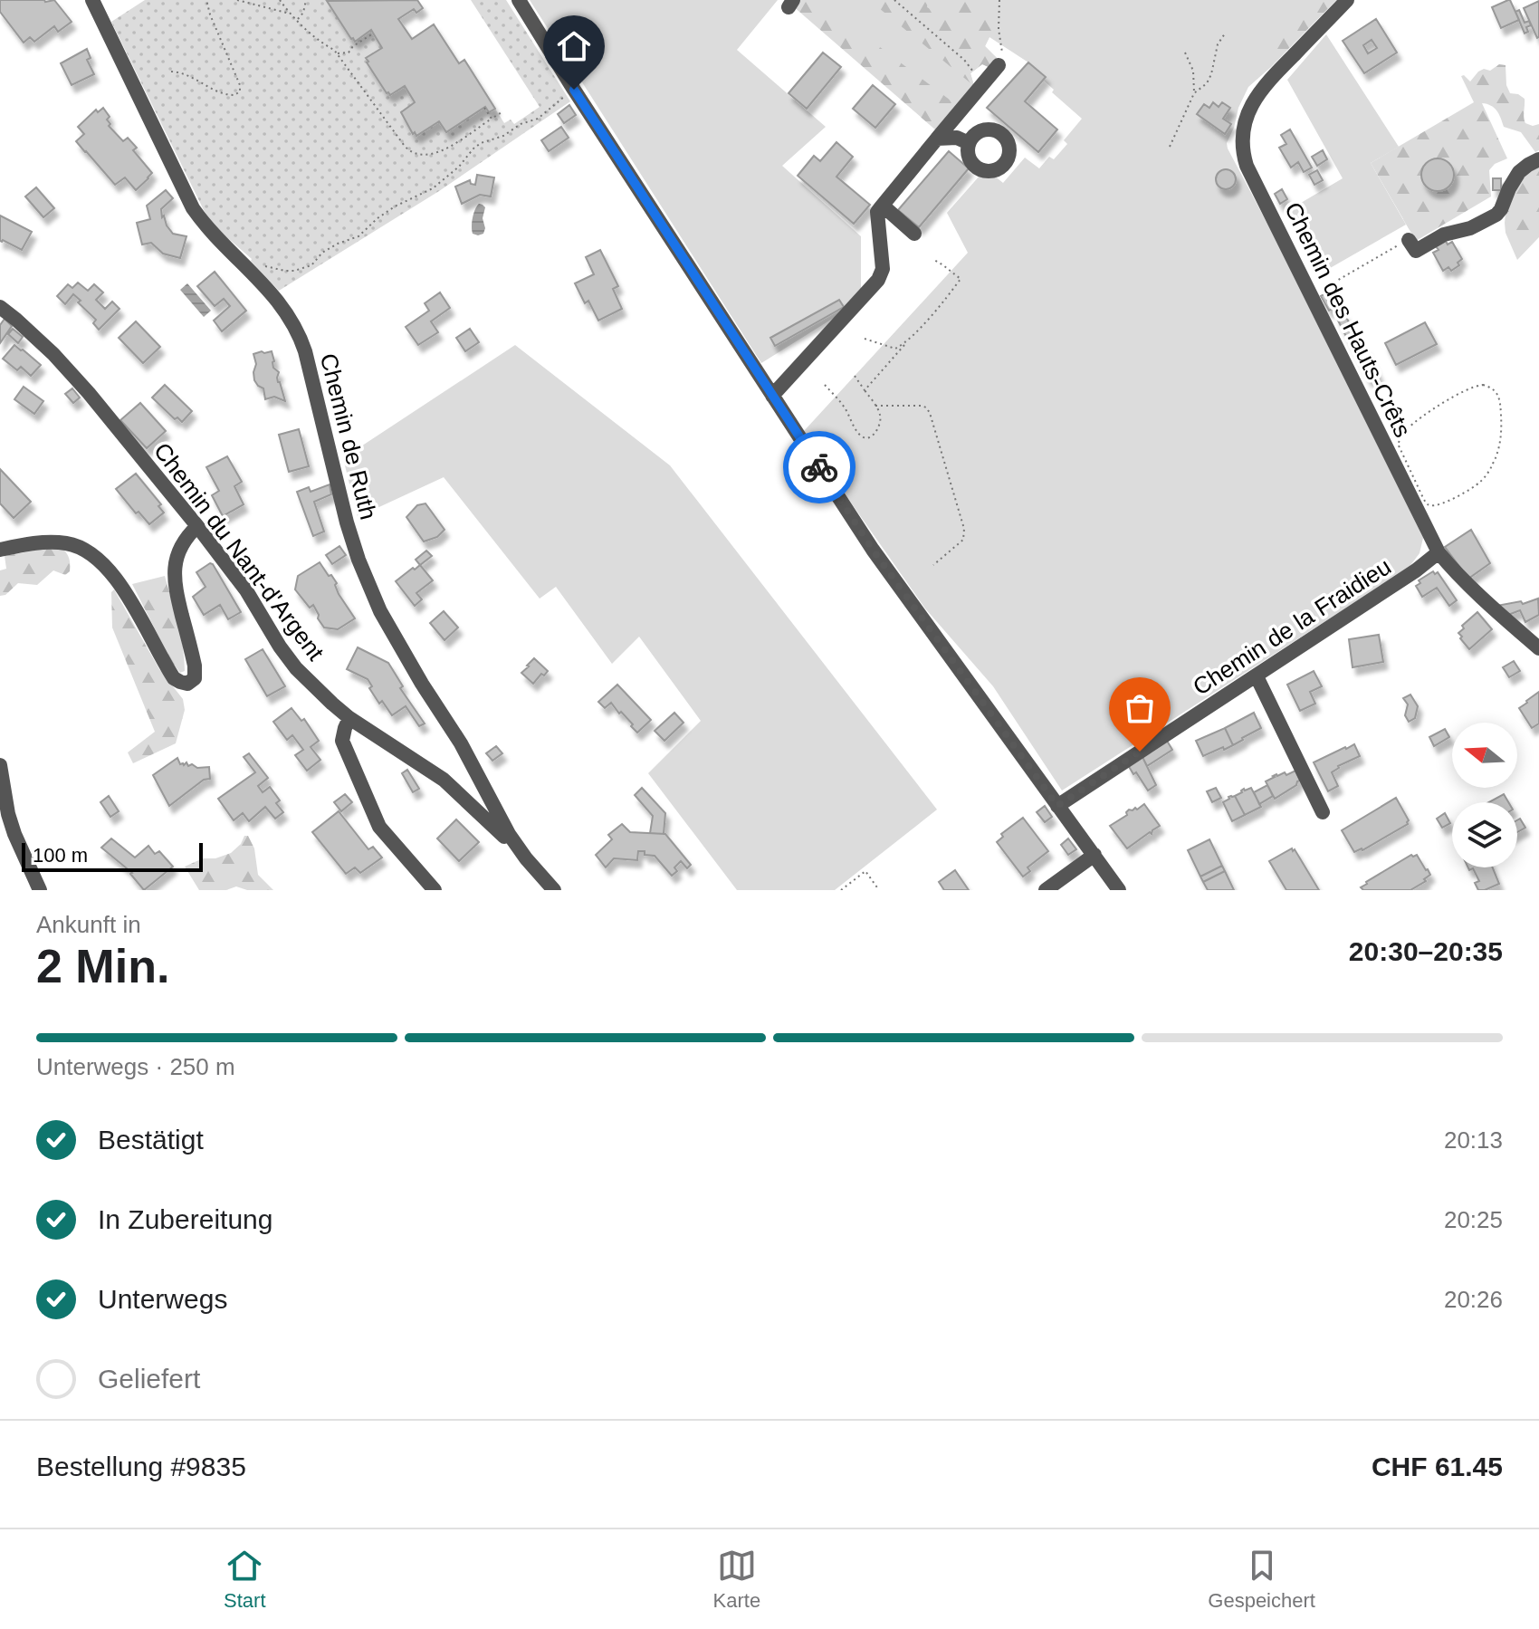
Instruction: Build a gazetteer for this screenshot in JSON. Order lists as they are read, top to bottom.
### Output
{
  "streets": {
    "street": [
      "Chemin des Hauts-Crêts",
      "Chemin de Ruth",
      "Chemin du Nant-d'Argent",
      "Chemin de la Fraidieu"
    ]
  },
  "crossings": [
    ["Chemin des Hauts-Crêts", "Chemin de la Fraidieu"],
    ["Chemin de Ruth", "Chemin du Nant-d'Argent"]
  ],
  "scale_bar": "100 m",
  "north": "left",
  "page": {
    "scale": "100 m",
    "heading": ["2 Min.", "Ankunft in", "20:30–20:35"],
    "panel": ["Bestellung #9835", "CHF 61.45"],
    "bar": "Unterwegs · 250 m",
    "list": [
      ["Bestätigt", "20:13"],
      ["In Zubereitung", "20:25"],
      ["Unterwegs", "20:26"],
      "Geliefert"
    ],
    "tabs": ["Start", "Karte", "Gespeichert"]
  }
}
